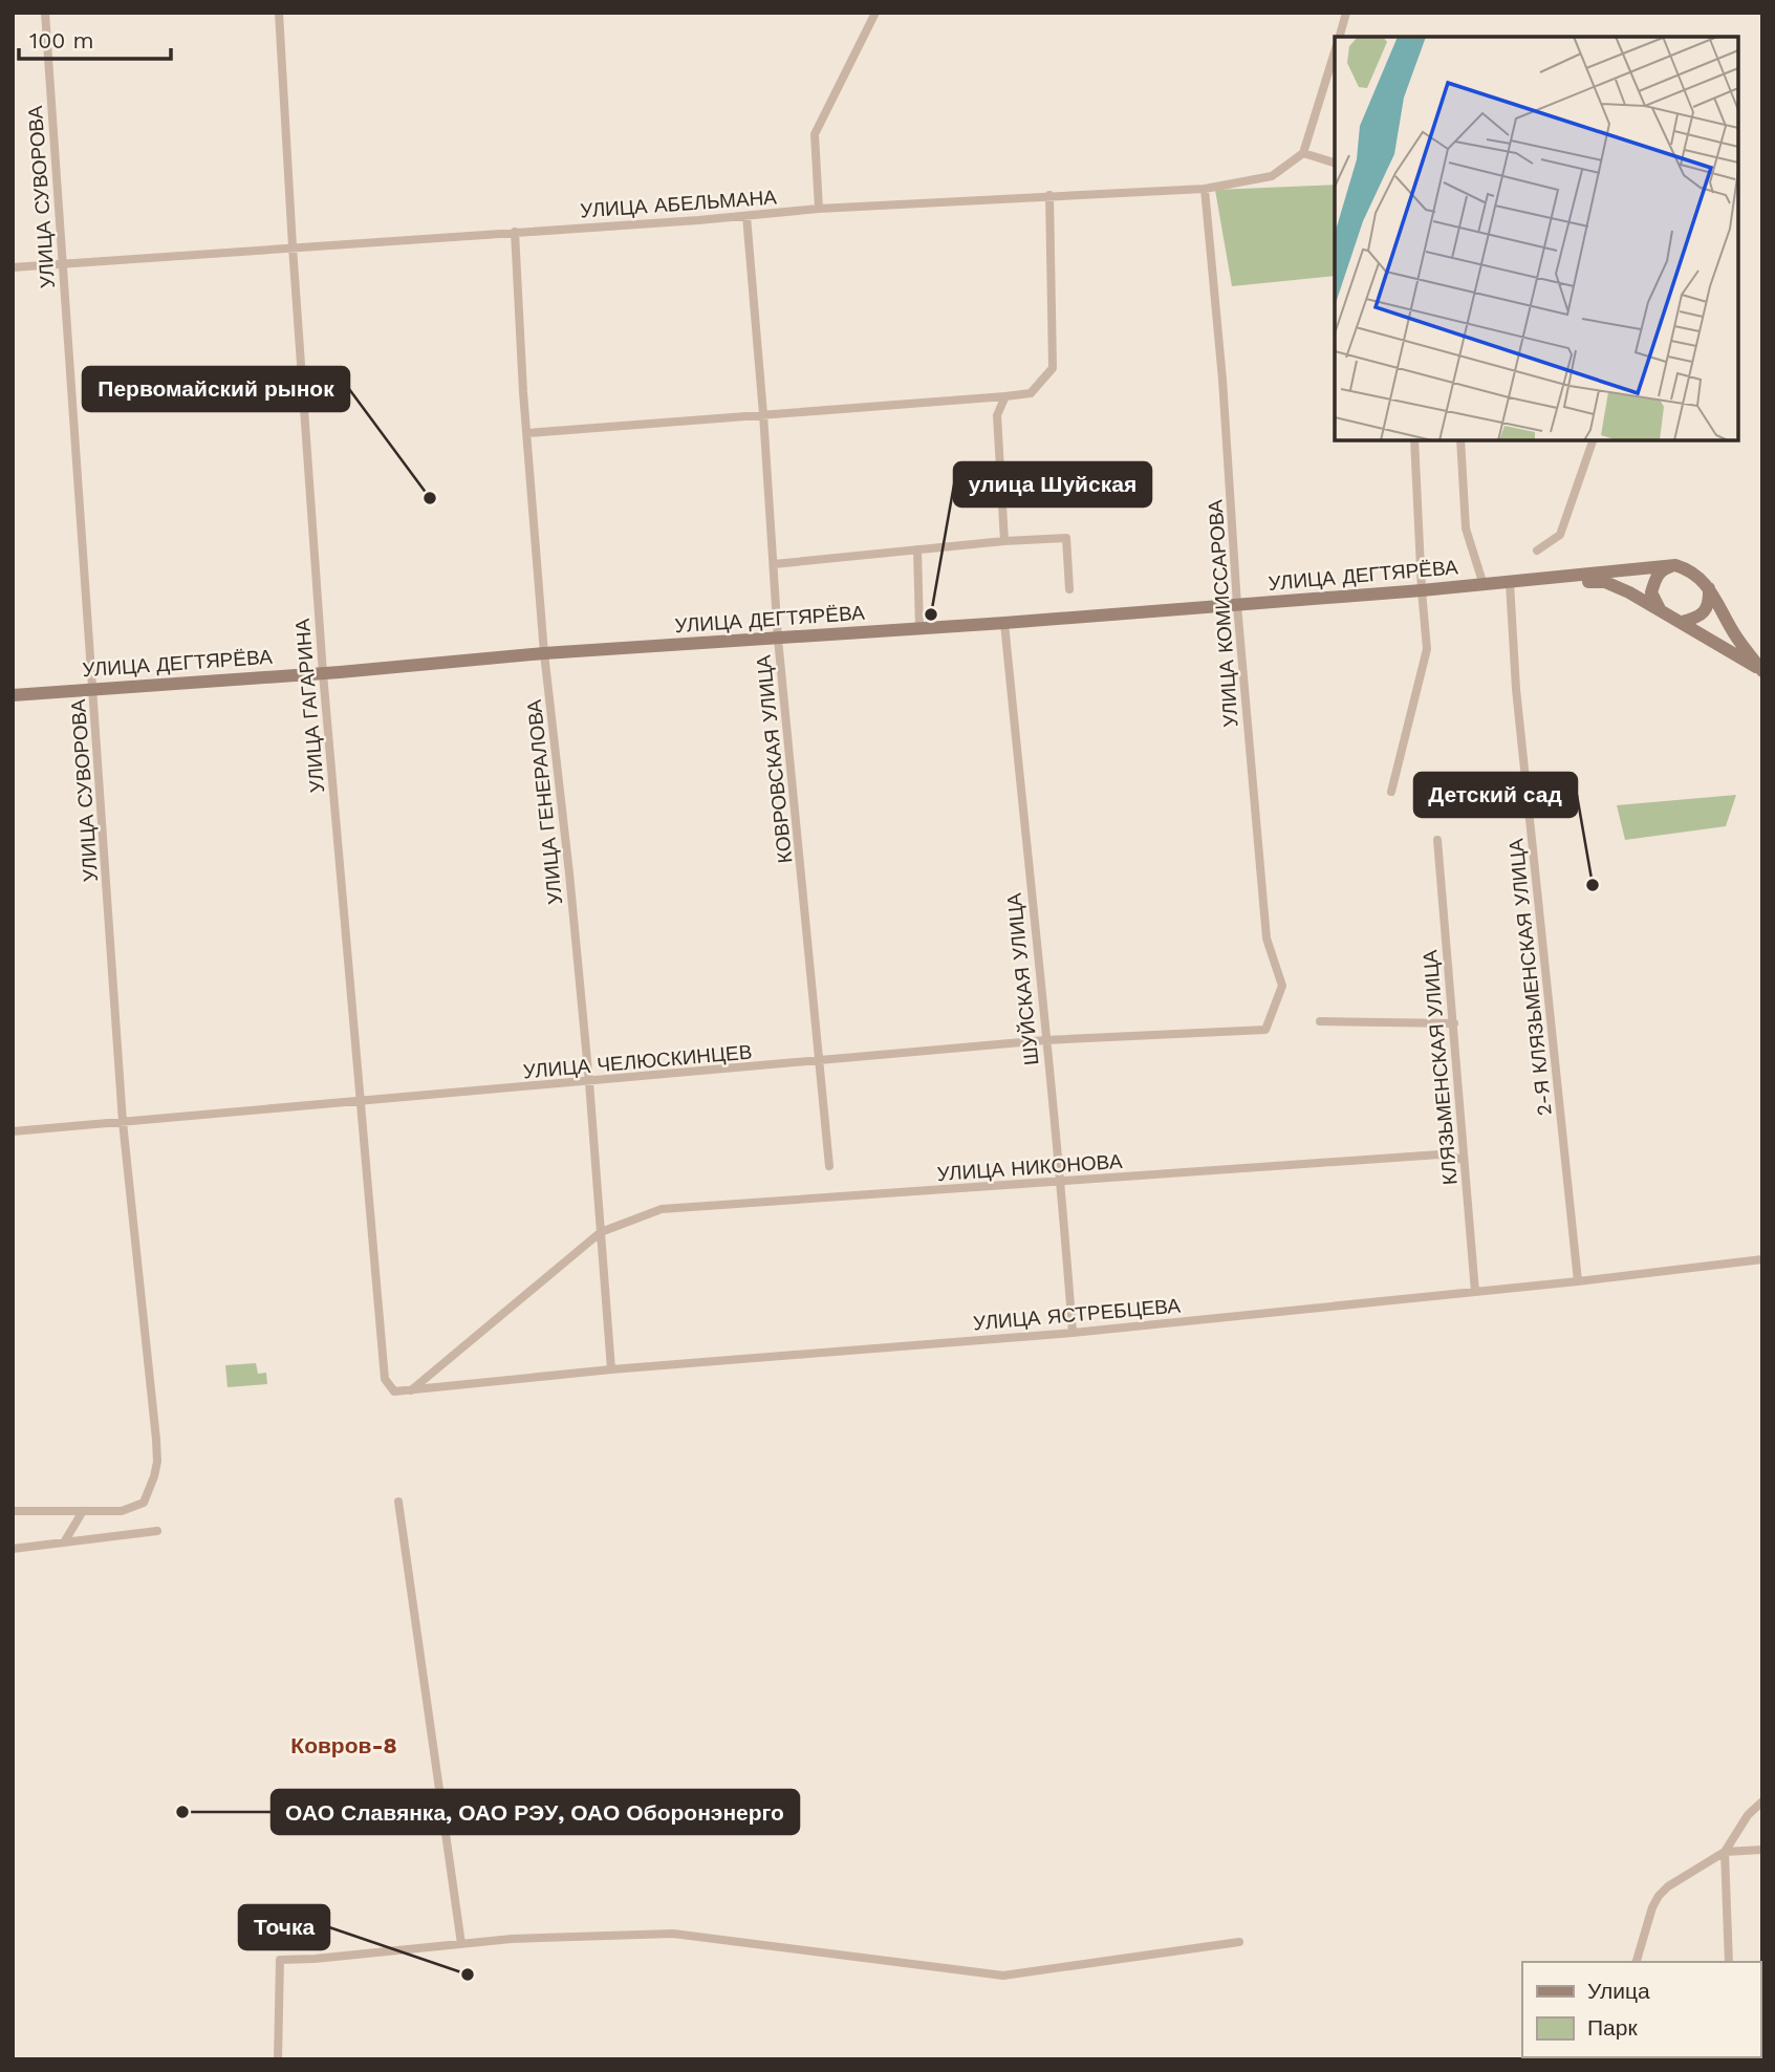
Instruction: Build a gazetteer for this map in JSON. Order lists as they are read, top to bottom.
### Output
{
  "streets": {
    "main road": ["УЛИЦА ДЕГТЯРЁВА"],
    "street": [
      "УЛИЦА СУВОРОВА",
      "УЛИЦА АБЕЛЬМАНА",
      "УЛИЦА КОМИССАРОВА",
      "УЛИЦА ГАГАРИНА",
      "КОВРОВСКАЯ УЛИЦА",
      "УЛИЦА ГЕНЕРАЛОВА",
      "2-Я КЛЯЗЬМЕНСКАЯ УЛИЦА",
      "ШУЙСКАЯ УЛИЦА",
      "УЛИЦА ЧЕЛЮСКИНЦЕВ",
      "КЛЯЗЬМЕНСКАЯ УЛИЦА",
      "УЛИЦА НИКОНОВА",
      "УЛИЦА ЯСТРЕБЦЕВА"
    ]
  },
  "crossings": [
    ["УЛИЦА СУВОРОВА", "УЛИЦА АБЕЛЬМАНА"],
    ["УЛИЦА СУВОРОВА", "УЛИЦА ДЕГТЯРЁВА"],
    ["УЛИЦА СУВОРОВА", "УЛИЦА ЧЕЛЮСКИНЦЕВ"],
    ["УЛИЦА АБЕЛЬМАНА", "УЛИЦА КОМИССАРОВА"],
    ["УЛИЦА АБЕЛЬМАНА", "УЛИЦА ГАГАРИНА"],
    ["УЛИЦА АБЕЛЬМАНА", "КОВРОВСКАЯ УЛИЦА"],
    ["УЛИЦА АБЕЛЬМАНА", "УЛИЦА ГЕНЕРАЛОВА"],
    ["УЛИЦА ДЕГТЯРЁВА", "УЛИЦА КОМИССАРОВА"],
    ["УЛИЦА ДЕГТЯРЁВА", "УЛИЦА ГАГАРИНА"],
    ["УЛИЦА ДЕГТЯРЁВА", "КОВРОВСКАЯ УЛИЦА"],
    ["УЛИЦА ДЕГТЯРЁВА", "УЛИЦА ГЕНЕРАЛОВА"],
    ["УЛИЦА ДЕГТЯРЁВА", "2-Я КЛЯЗЬМЕНСКАЯ УЛИЦА"],
    ["УЛИЦА ДЕГТЯРЁВА", "ШУЙСКАЯ УЛИЦА"],
    ["УЛИЦА КОМИССАРОВА", "УЛИЦА ЧЕЛЮСКИНЦЕВ"],
    ["УЛИЦА ГАГАРИНА", "УЛИЦА ЧЕЛЮСКИНЦЕВ"],
    ["УЛИЦА ГАГАРИНА", "УЛИЦА ЯСТРЕБЦЕВА"],
    ["КОВРОВСКАЯ УЛИЦА", "УЛИЦА ЧЕЛЮСКИНЦЕВ"],
    ["УЛИЦА ГЕНЕРАЛОВА", "УЛИЦА ЧЕЛЮСКИНЦЕВ"],
    ["УЛИЦА ГЕНЕРАЛОВА", "УЛИЦА НИКОНОВА"],
    ["УЛИЦА ГЕНЕРАЛОВА", "УЛИЦА ЯСТРЕБЦЕВА"],
    ["2-Я КЛЯЗЬМЕНСКАЯ УЛИЦА", "УЛИЦА ЯСТРЕБЦЕВА"],
    ["ШУЙСКАЯ УЛИЦА", "УЛИЦА ЧЕЛЮСКИНЦЕВ"],
    ["ШУЙСКАЯ УЛИЦА", "УЛИЦА НИКОНОВА"],
    ["ШУЙСКАЯ УЛИЦА", "УЛИЦА ЯСТРЕБЦЕВА"],
    ["КЛЯЗЬМЕНСКАЯ УЛИЦА", "УЛИЦА НИКОНОВА"],
    ["КЛЯЗЬМЕНСКАЯ УЛИЦА", "УЛИЦА ЯСТРЕБЦЕВА"],
    ["УЛИЦА НИКОНОВА", "УЛИЦА ЯСТРЕБЦЕВА"]
  ],
  "districts": ["Ковров-8"],
  "places": [
    "Первомайский рынок",
    "улица Шуйская",
    "Детский сад",
    "ОАО Славянка, ОАО РЭУ, ОАО Оборонэнерго",
    "Точка"
  ],
  "legend": ["Улица", "Парк"],
  "scale_bar": "100 m"
}
